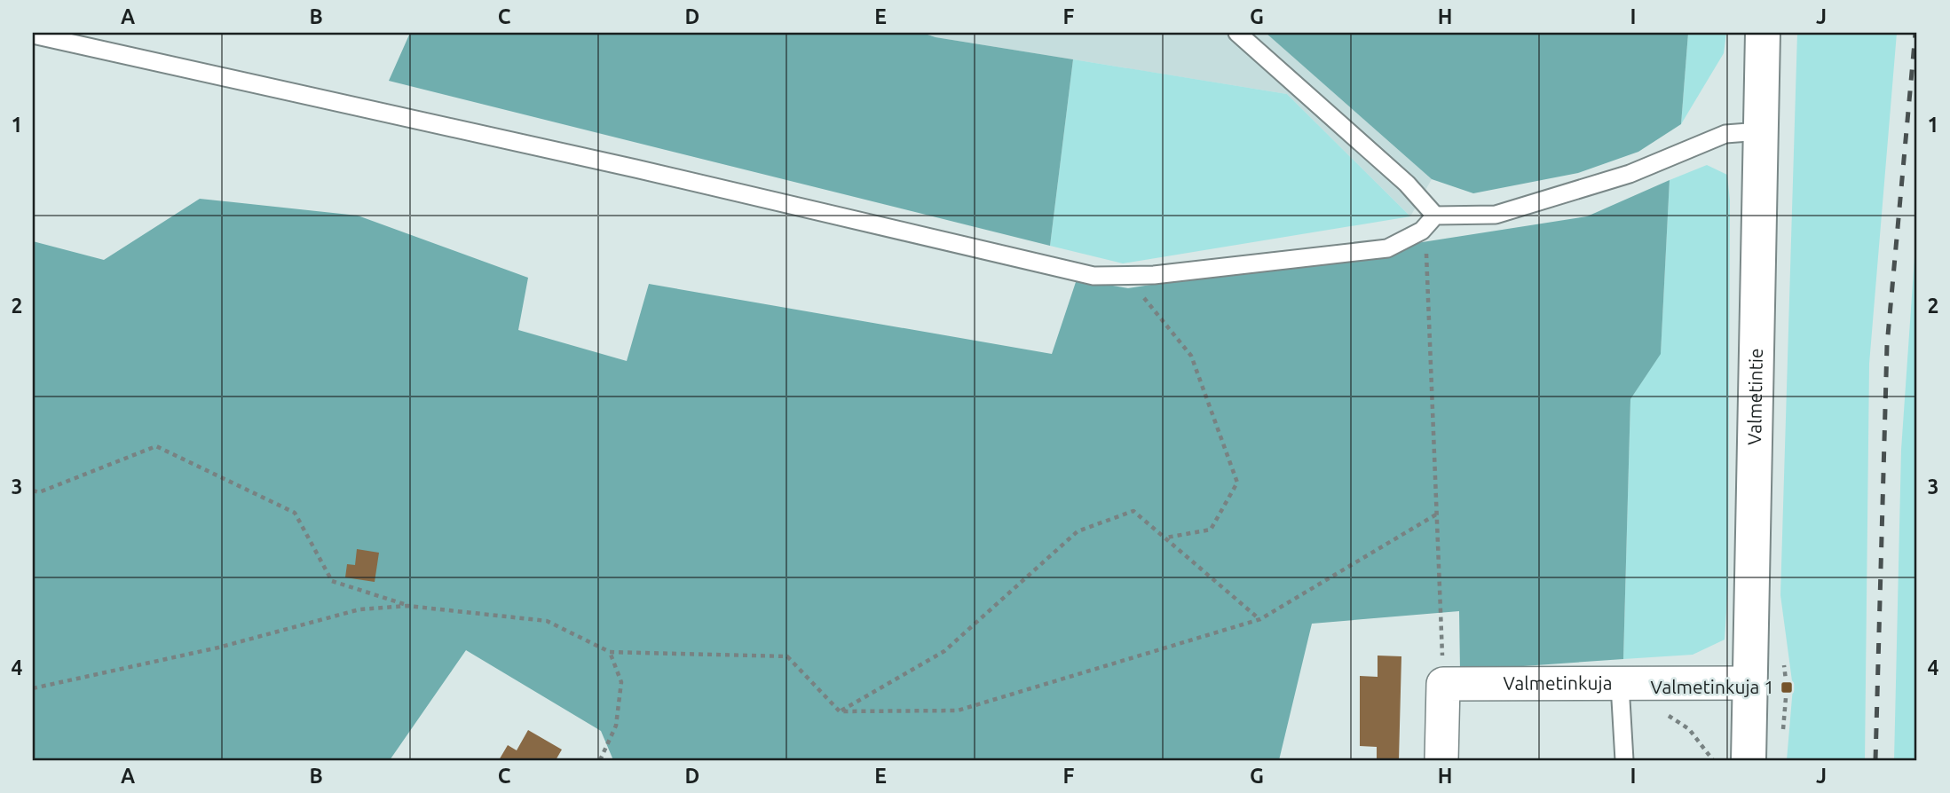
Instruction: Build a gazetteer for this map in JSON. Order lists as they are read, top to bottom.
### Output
{
  "streets": {
    "street": ["Valmetintie", "Valmetinkuja"]
  },
  "crossings": [
    ["Valmetintie", "Valmetinkuja"]
  ],
  "places": {
    "transit": ["Valmetinkuja 1"]
  },
  "grid": {
    "columns": [
      "A",
      "B",
      "C",
      "D",
      "E",
      "F",
      "G",
      "H",
      "I",
      "J"
    ],
    "rows": [
      "1",
      "2",
      "3",
      "4"
    ]
  }
}
